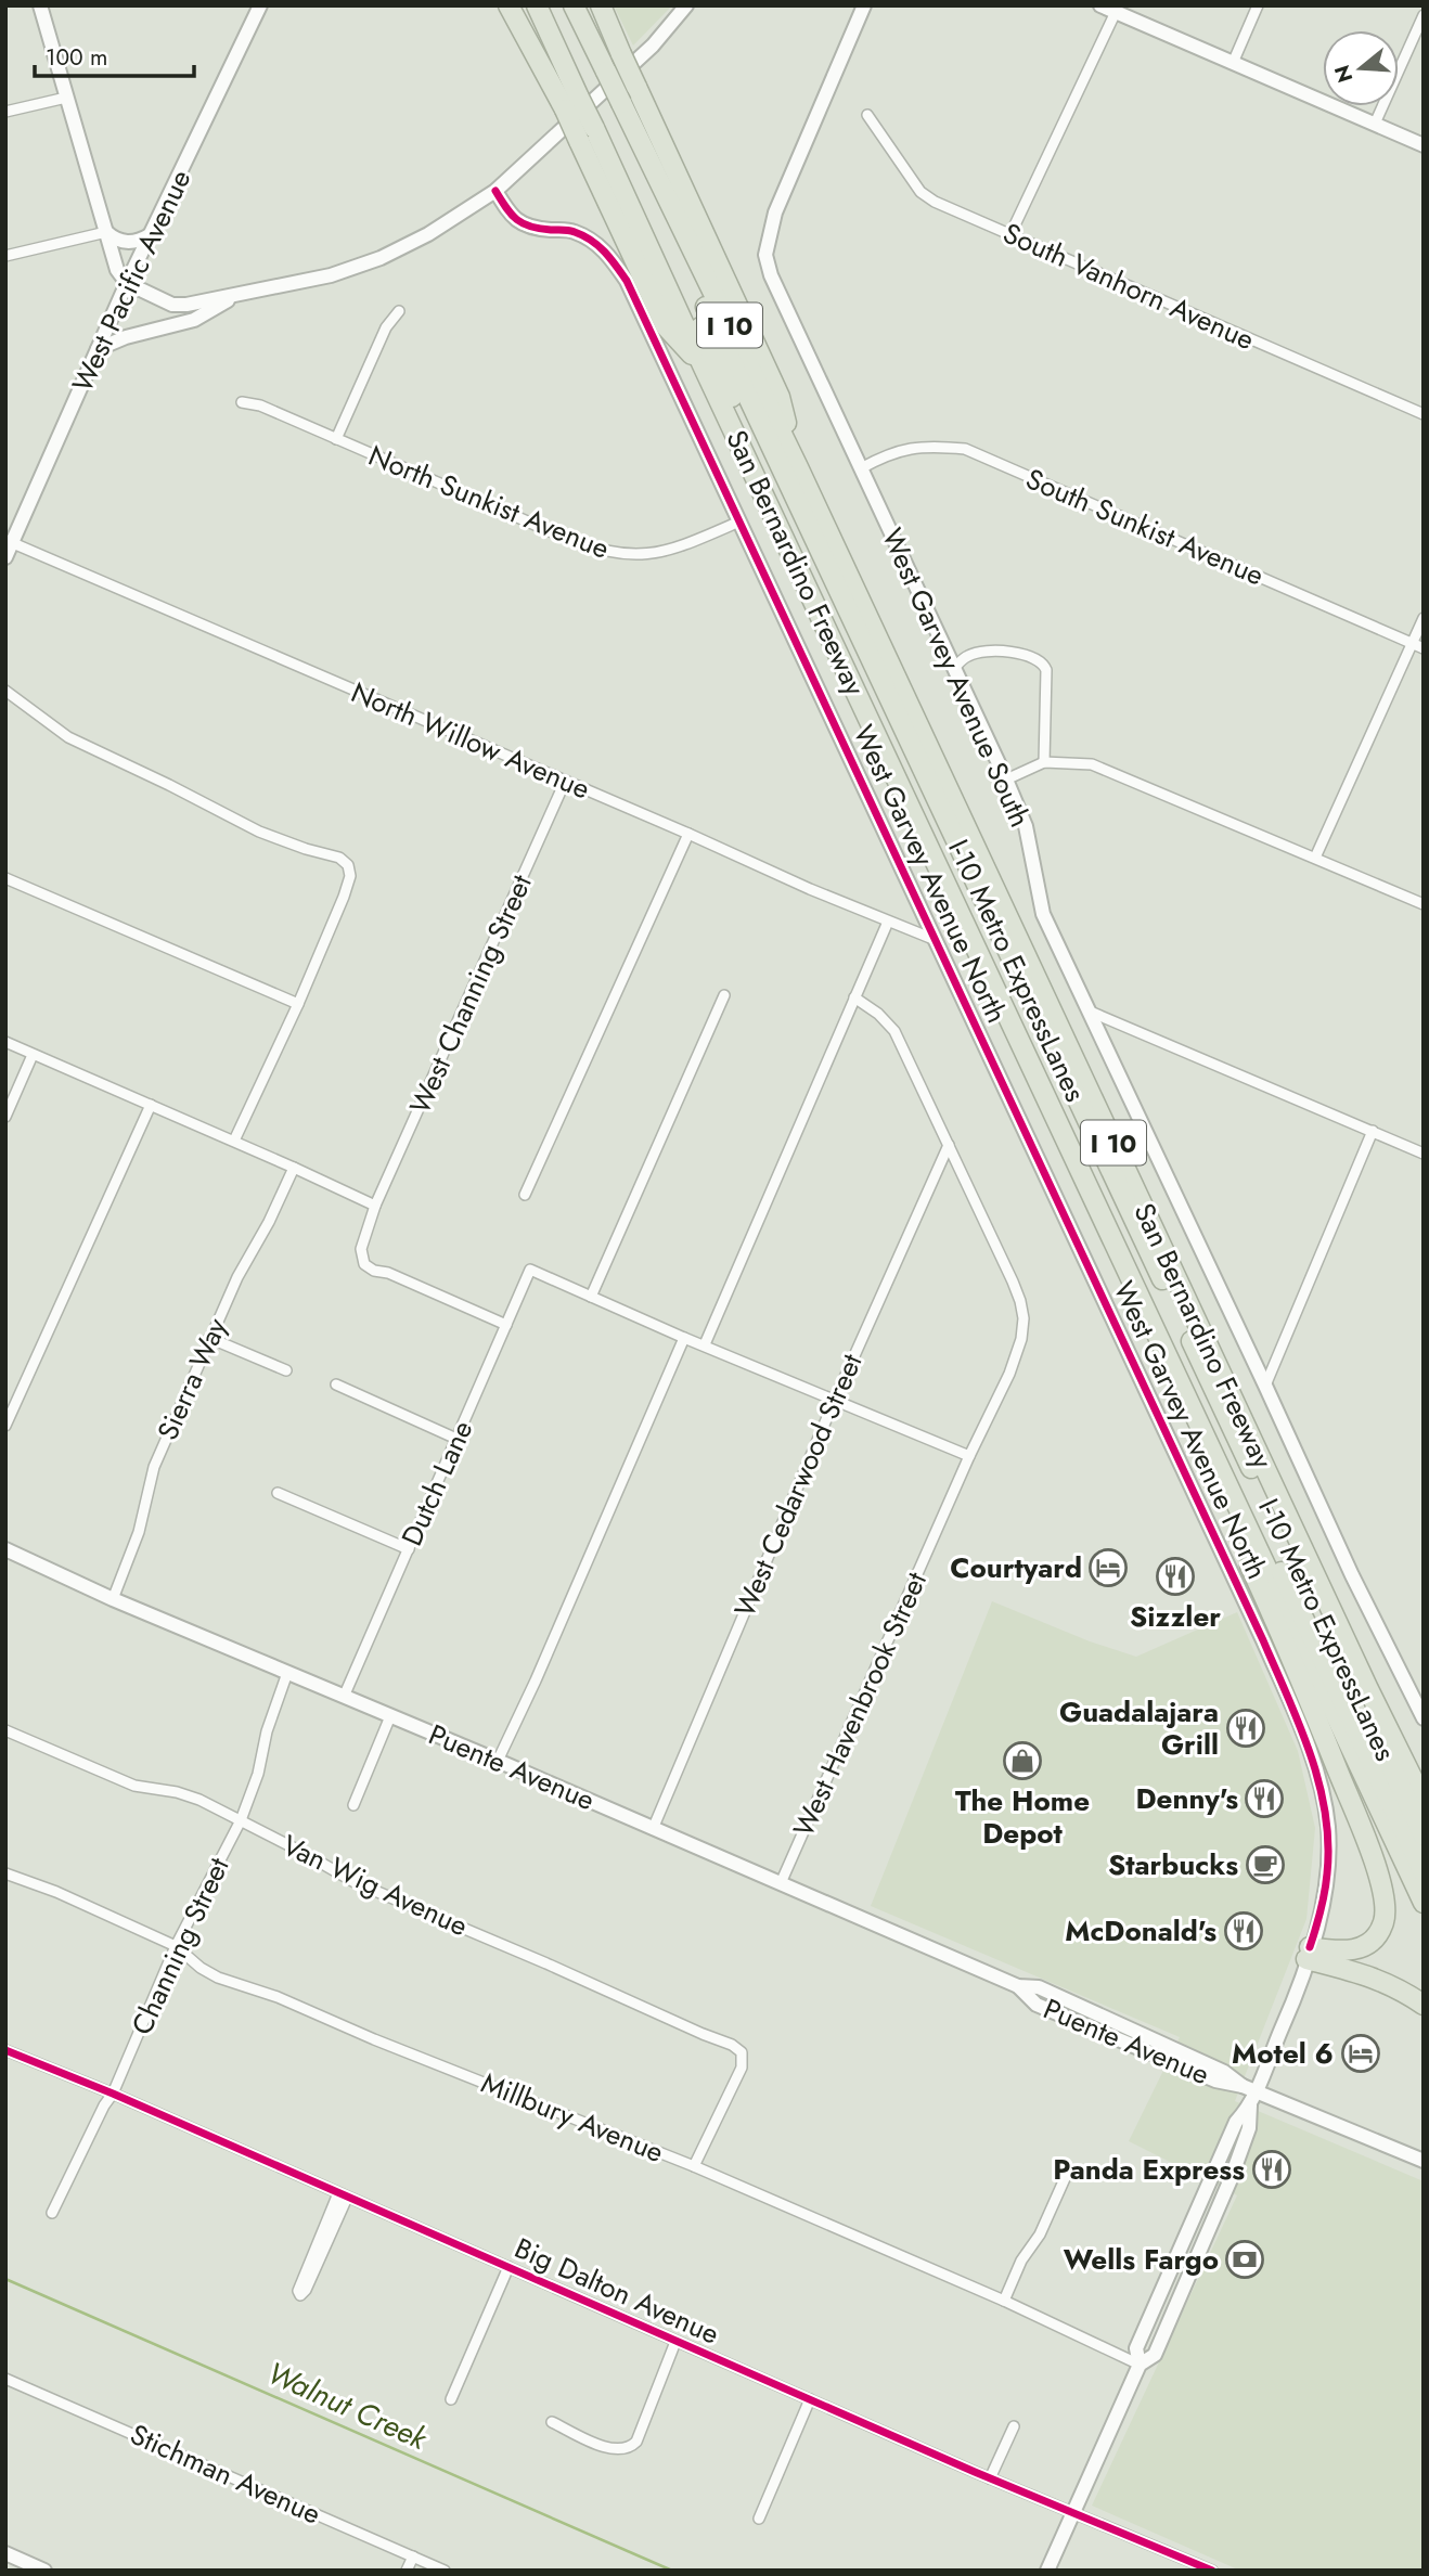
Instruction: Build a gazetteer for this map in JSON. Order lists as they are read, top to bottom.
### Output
{
  "streets": {
    "highway": ["I 10", "San Bernardino Freeway", "I-10 Metro ExpressLanes"],
    "street": [
      "West Pacific Avenue",
      "South Vanhorn Avenue",
      "North Sunkist Avenue",
      "South Sunkist Avenue",
      "West Garvey Avenue South",
      "North Willow Avenue",
      "West Garvey Avenue North",
      "West Channing Street",
      "Sierra Way",
      "Dutch Lane",
      "West Cedarwood Street",
      "West Havenbrook Street",
      "Puente Avenue",
      "Van Wig Avenue",
      "Channing Street",
      "Millbury Avenue",
      "Big Dalton Avenue",
      "Stichman Avenue"
    ]
  },
  "crossings": [
    ["West Pacific Avenue", "North Willow Avenue"],
    ["North Sunkist Avenue", "West Garvey Avenue North"],
    ["South Sunkist Avenue", "West Garvey Avenue South"],
    ["San Bernardino Freeway", "I-10 Metro ExpressLanes"],
    ["North Willow Avenue", "West Garvey Avenue North"],
    ["North Willow Avenue", "West Channing Street"],
    ["West Garvey Avenue North", "Puente Avenue"],
    ["Sierra Way", "Puente Avenue"],
    ["Dutch Lane", "Puente Avenue"],
    ["West Cedarwood Street", "West Havenbrook Street"],
    ["West Cedarwood Street", "Puente Avenue"],
    ["West Havenbrook Street", "Puente Avenue"],
    ["Puente Avenue", "Channing Street"],
    ["Van Wig Avenue", "Channing Street"],
    ["Van Wig Avenue", "Millbury Avenue"],
    ["Channing Street", "Millbury Avenue"],
    ["Channing Street", "Big Dalton Avenue"]
  ],
  "water": ["Walnut Creek"],
  "places": {
    "hotel": ["Courtyard", "Motel 6"],
    "restaurant": [
      "Sizzler",
      "Guadalajara Grill",
      "Denny's",
      "McDonald's",
      "Panda Express"
    ],
    "shop": ["The Home Depot"],
    "cafe": ["Starbucks"],
    "bank": ["Wells Fargo"]
  },
  "scale_bar": "100 m",
  "north": "left"
}
